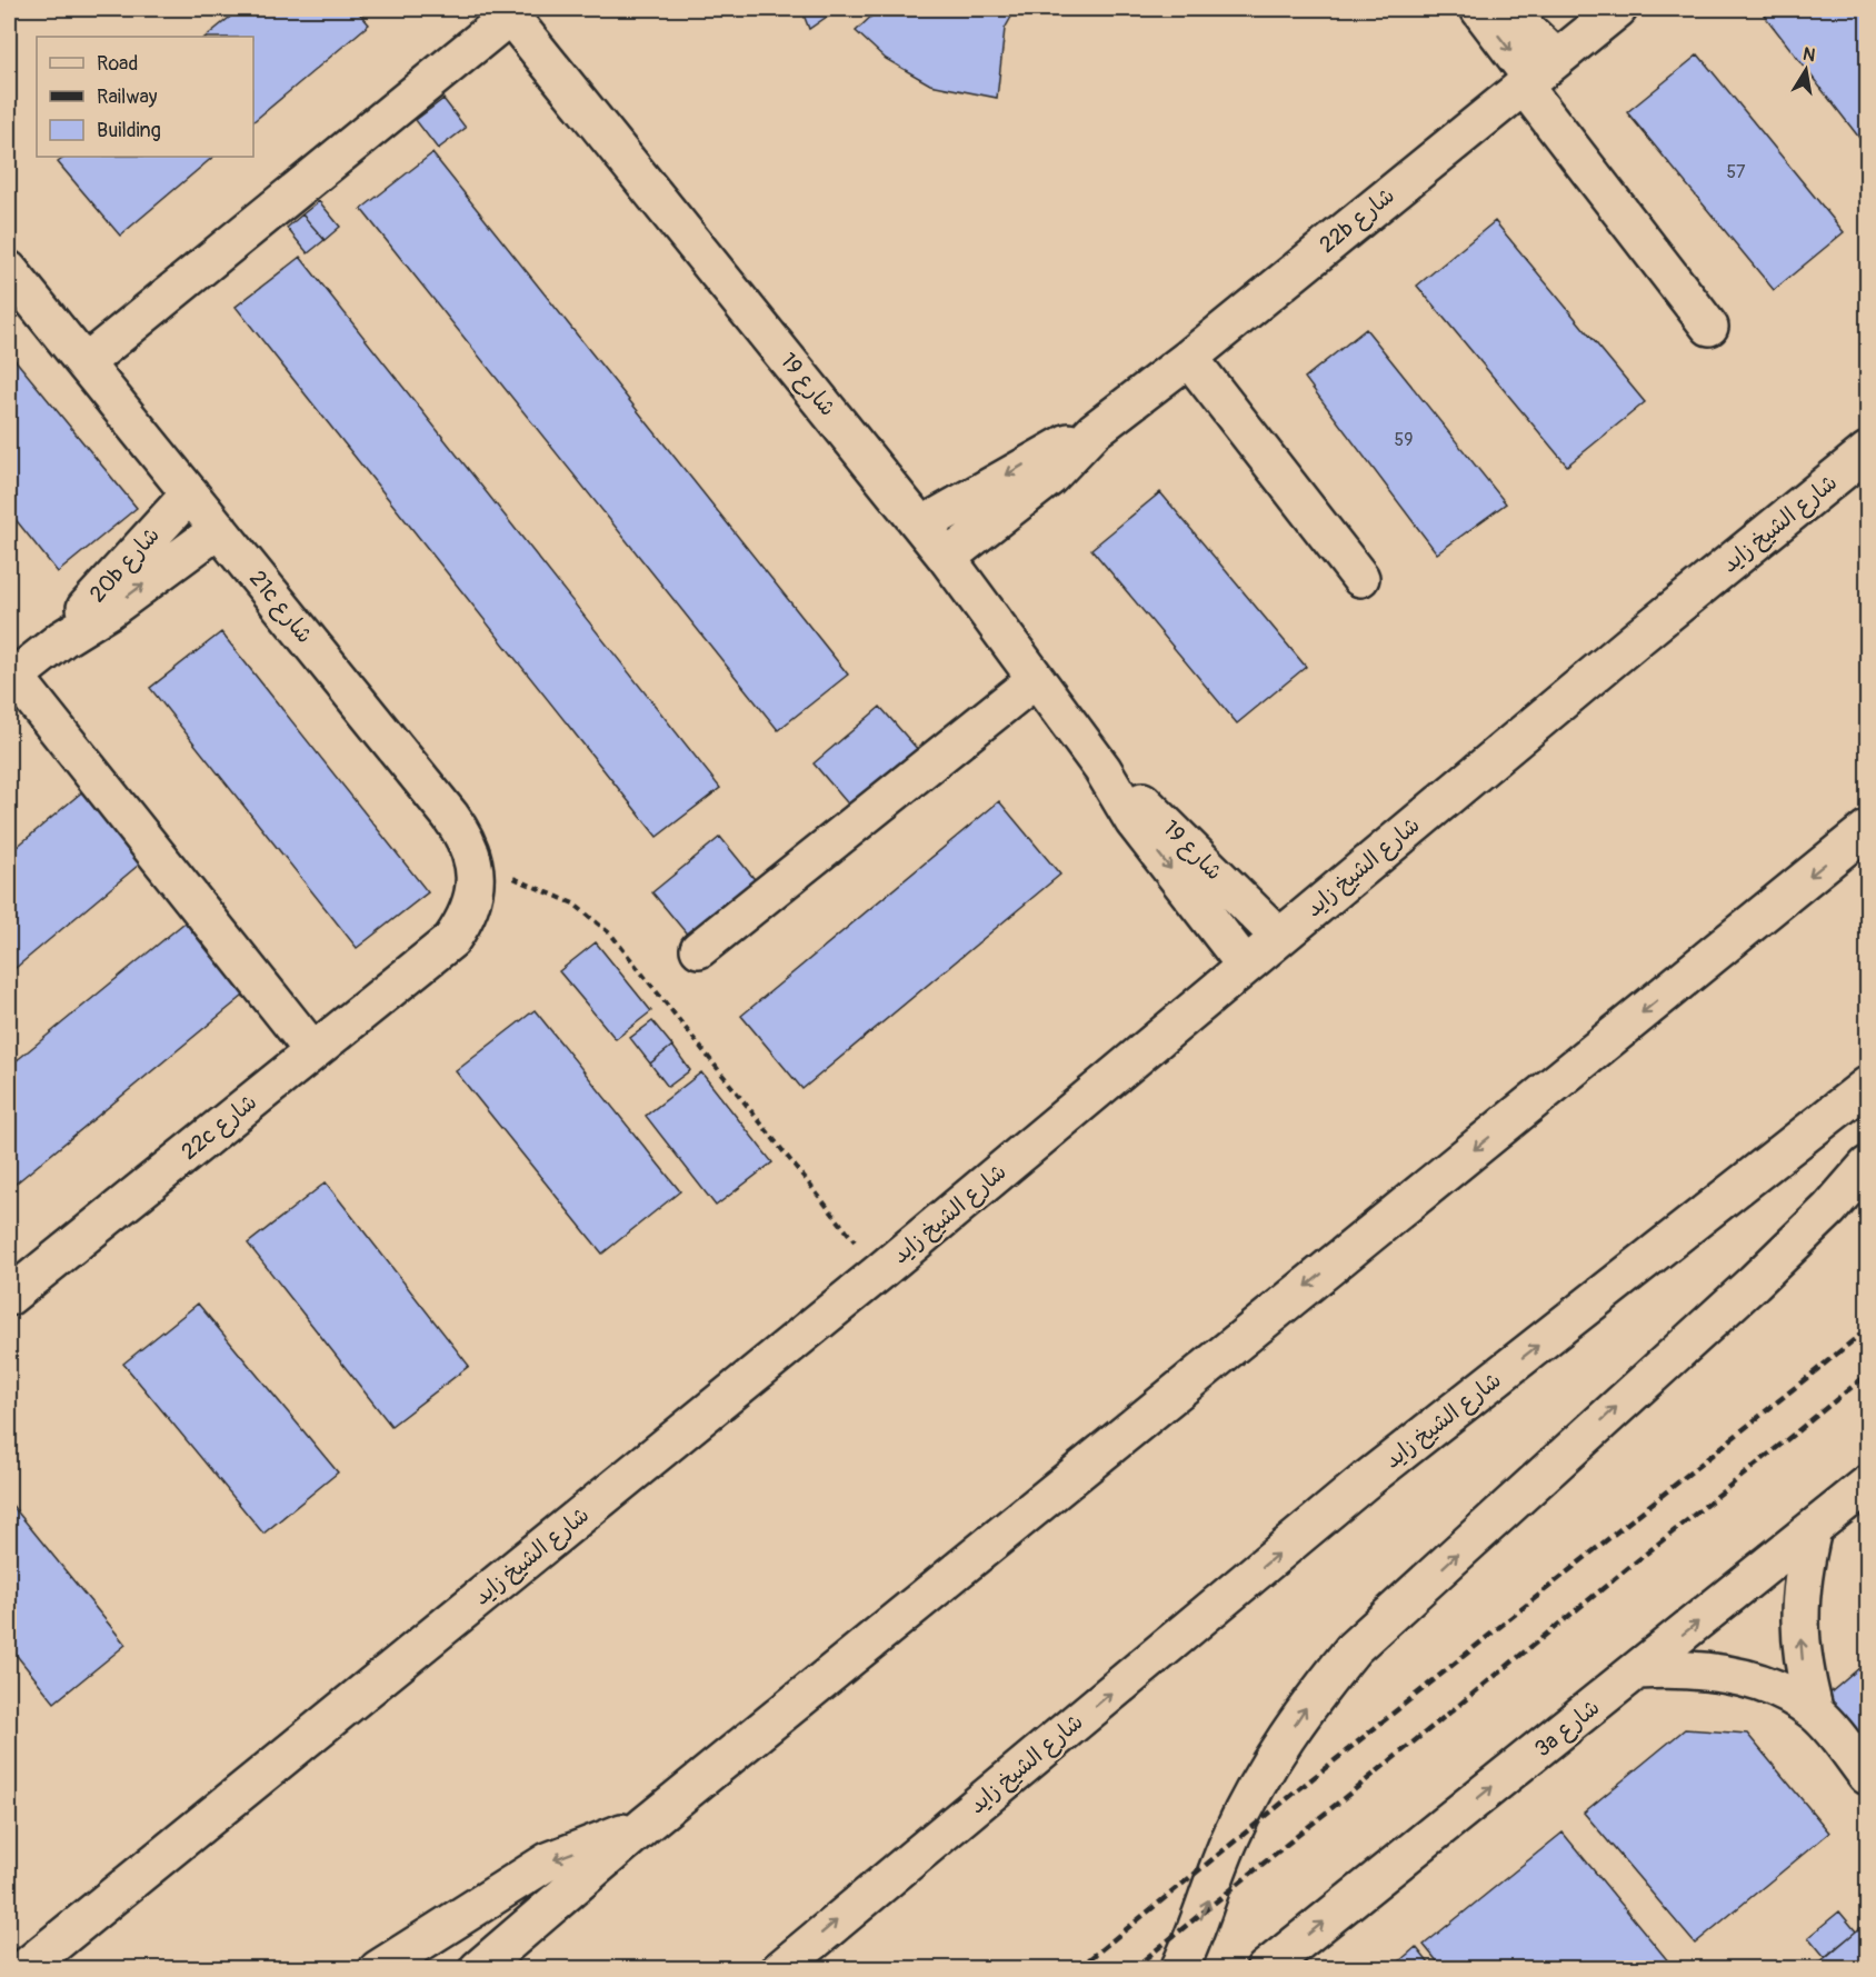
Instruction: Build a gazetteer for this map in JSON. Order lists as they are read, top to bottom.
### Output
{
  "streets": {
    "main road": [
      "22b شارع",
      "شارع 19",
      "شارع الشيخ زايد",
      "20b شارع",
      "21c شارع",
      "22c شارع",
      "3a شارع"
    ]
  },
  "crossings": [
    ["22b شارع", "شارع 19"],
    ["شارع 19", "شارع الشيخ زايد"],
    ["20b شارع", "21c شارع"],
    ["21c شارع", "22c شارع"]
  ],
  "house_numbers": ["57", "59"],
  "legend": ["Road", "Railway", "Building"],
  "north": "top"
}
